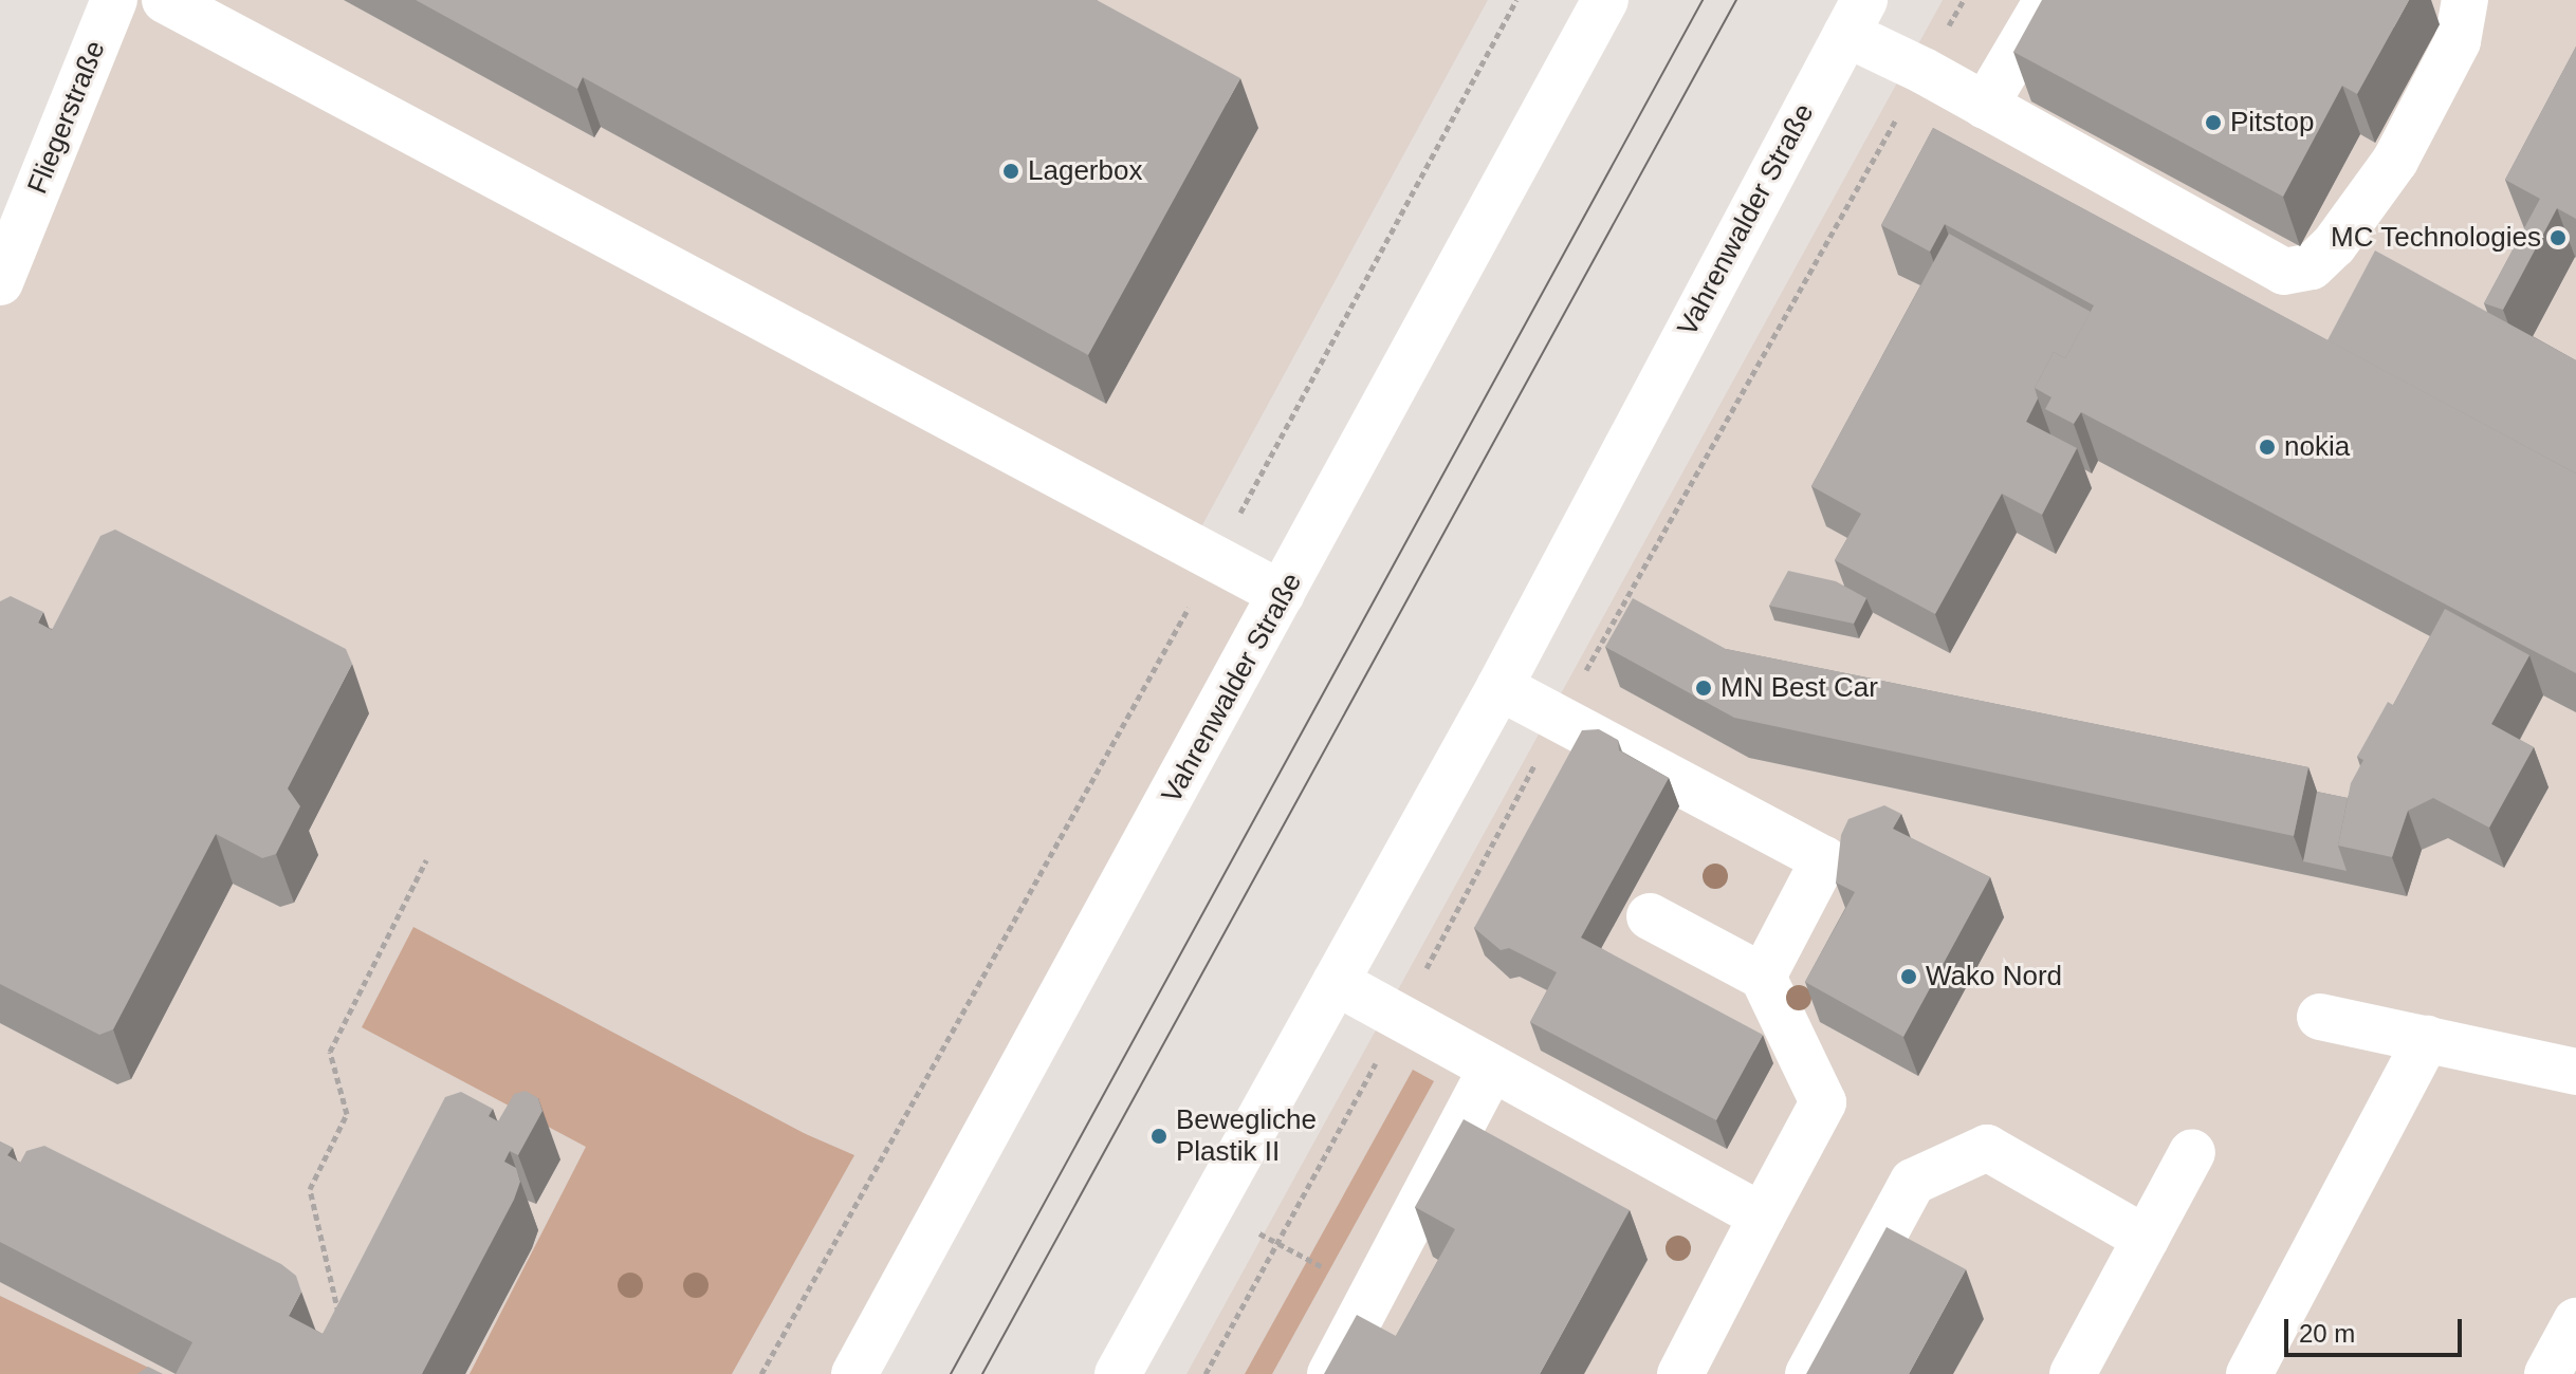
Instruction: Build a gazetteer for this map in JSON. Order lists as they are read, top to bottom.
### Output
{
  "streets": {
    "main road": ["Fliegerstraße", "Vahrenwalder Straße"]
  },
  "places": [
    "Pitstop",
    "Lagerbox",
    "MC Technologies",
    "nokia",
    "MN Best Car",
    "Wako Nord",
    "Bewegliche Plastik II"
  ],
  "scale_bar": "20 m"
}
